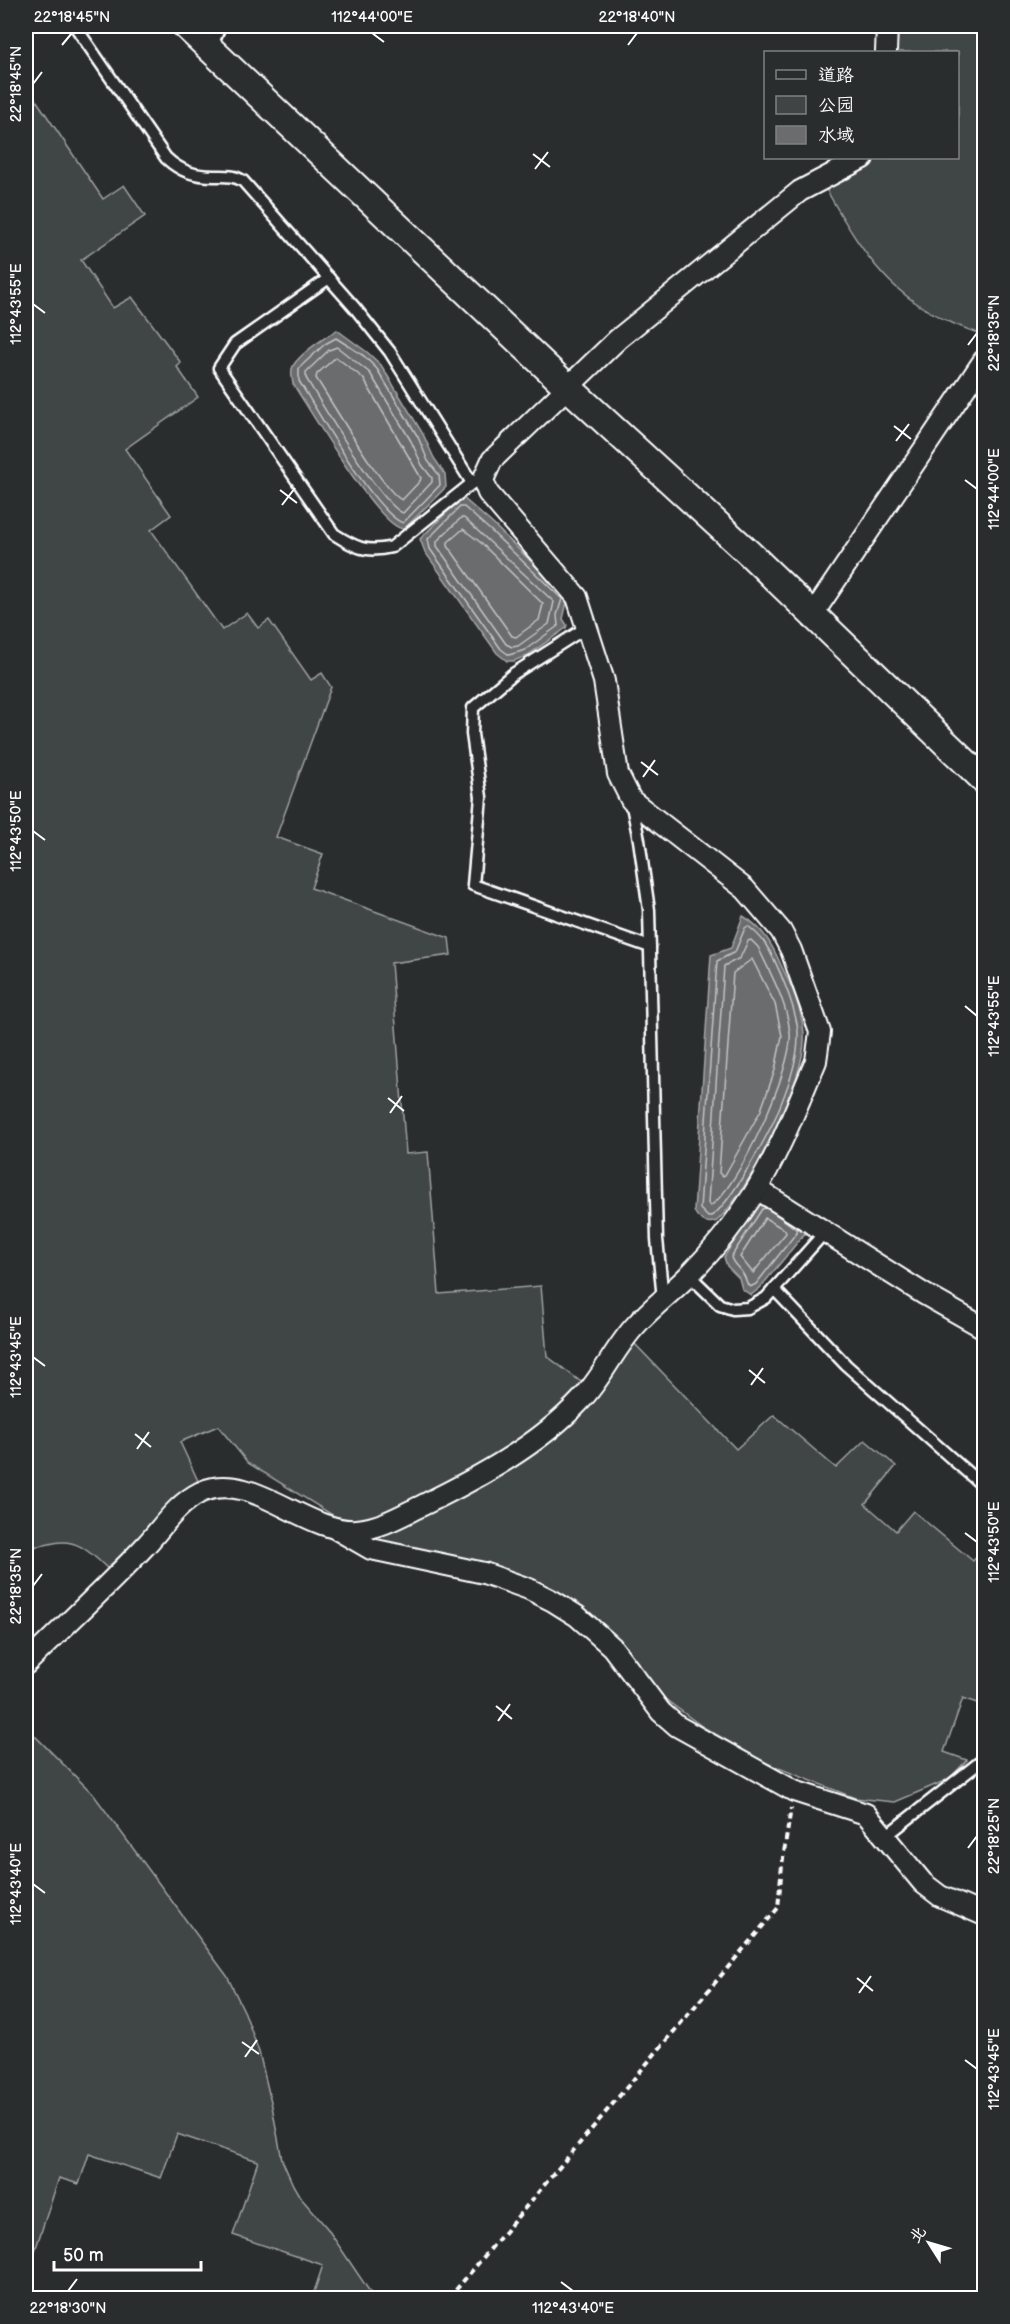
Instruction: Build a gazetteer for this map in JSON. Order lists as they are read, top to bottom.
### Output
{
  "legend": ["道路", "公园", "水域"],
  "scale_bar": "50 m",
  "north": "top left",
  "coordinates": [
    "22°18'45\"N",
    "112°44'00\"E",
    "22°18'40\"N",
    "112°43'55\"E",
    "22°18'35\"N",
    "112°43'50\"E",
    "112°43'45\"E",
    "22°18'25\"N",
    "112°43'40\"E",
    "22°18'30\"N"
  ]
}
